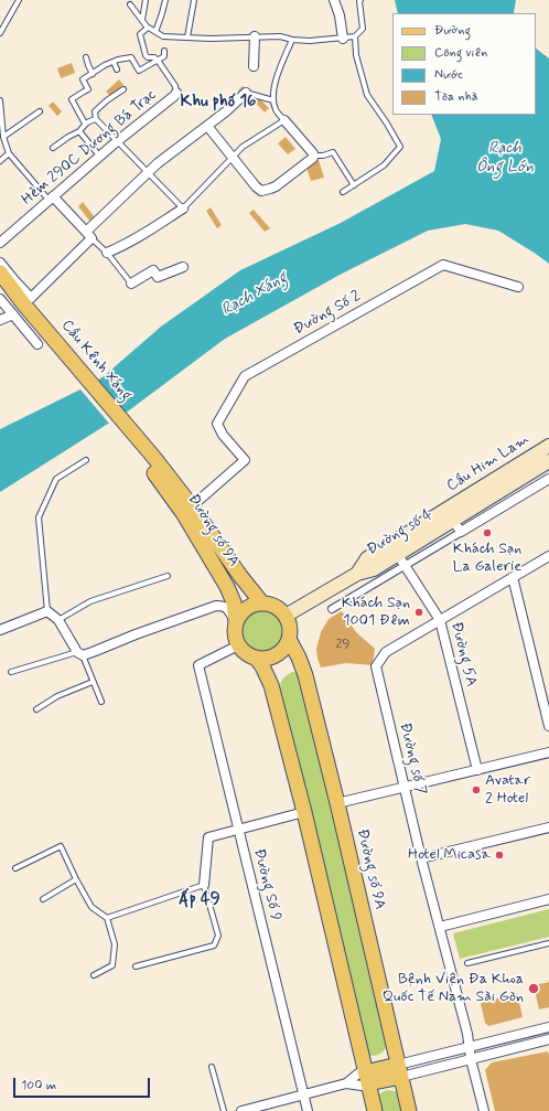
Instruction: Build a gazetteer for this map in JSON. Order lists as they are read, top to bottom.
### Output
{
  "streets": {
    "main road": [
      "Cầu Kênh Xáng",
      "Cầu Him Lam",
      "Đường số 9A",
      "Đường số 4"
    ],
    "street": [
      "Hẻm 290C Dương Bá Trạc",
      "Đường Số 2",
      "Đường 5A",
      "Đường số 7",
      "Đường Số 9"
    ]
  },
  "crossings": [
    ["Đường Số 2", "Đường số 9A"],
    ["Cầu Kênh Xáng", "Đường số 9A"],
    ["Cầu Him Lam", "Đường số 4"],
    ["Đường số 9A", "Đường số 4"],
    ["Đường số 9A", "Đường Số 9"],
    ["Đường số 4", "Đường 5A"],
    ["Đường số 4", "Đường Số 9"],
    ["Đường 5A", "Đường số 7"]
  ],
  "districts": ["Khu phố 16", "Ấp 49"],
  "water": ["Rạch Ông Lớn", "Rạch Xáng"],
  "places": [
    "Khách Sạn La Galerie",
    "Khách Sạn 1001 Đêm",
    "Avatar 2 Hotel",
    "Hotel Micasa",
    "Bệnh Viện Đa Khoa Quốc Tế Nam Sài Gòn"
  ],
  "house_numbers": ["29"],
  "legend": [
    "Đường",
    "Công viên",
    "Nước",
    "Tòa nhà"
  ],
  "scale_bar": "100 m"
}
